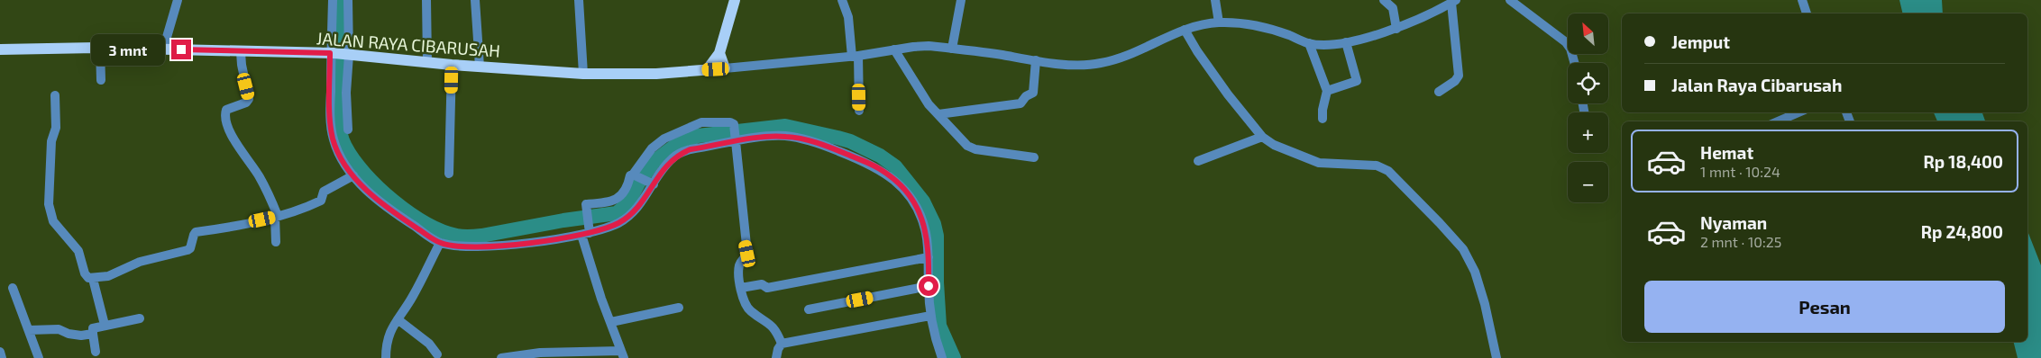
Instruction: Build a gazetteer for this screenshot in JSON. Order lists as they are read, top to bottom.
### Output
{
  "streets": {
    "main road": ["JALAN RAYA CIBARUSAH"]
  },
  "north": "top left",
  "page": {
    "map_buttons": ["+", "−"],
    "banner": ["Jemput", "Jalan Raya Cibarusah"],
    "bubble": "3 mnt",
    "list": [
      {
        "name": "Hemat",
        "note": "1 mnt · 10:24",
        "value": "Rp 18,400"
      },
      {
        "name": "Nyaman",
        "note": "2 mnt · 10:25",
        "value": "Rp 24,800"
      }
    ],
    "buttons": "Pesan"
  }
}
